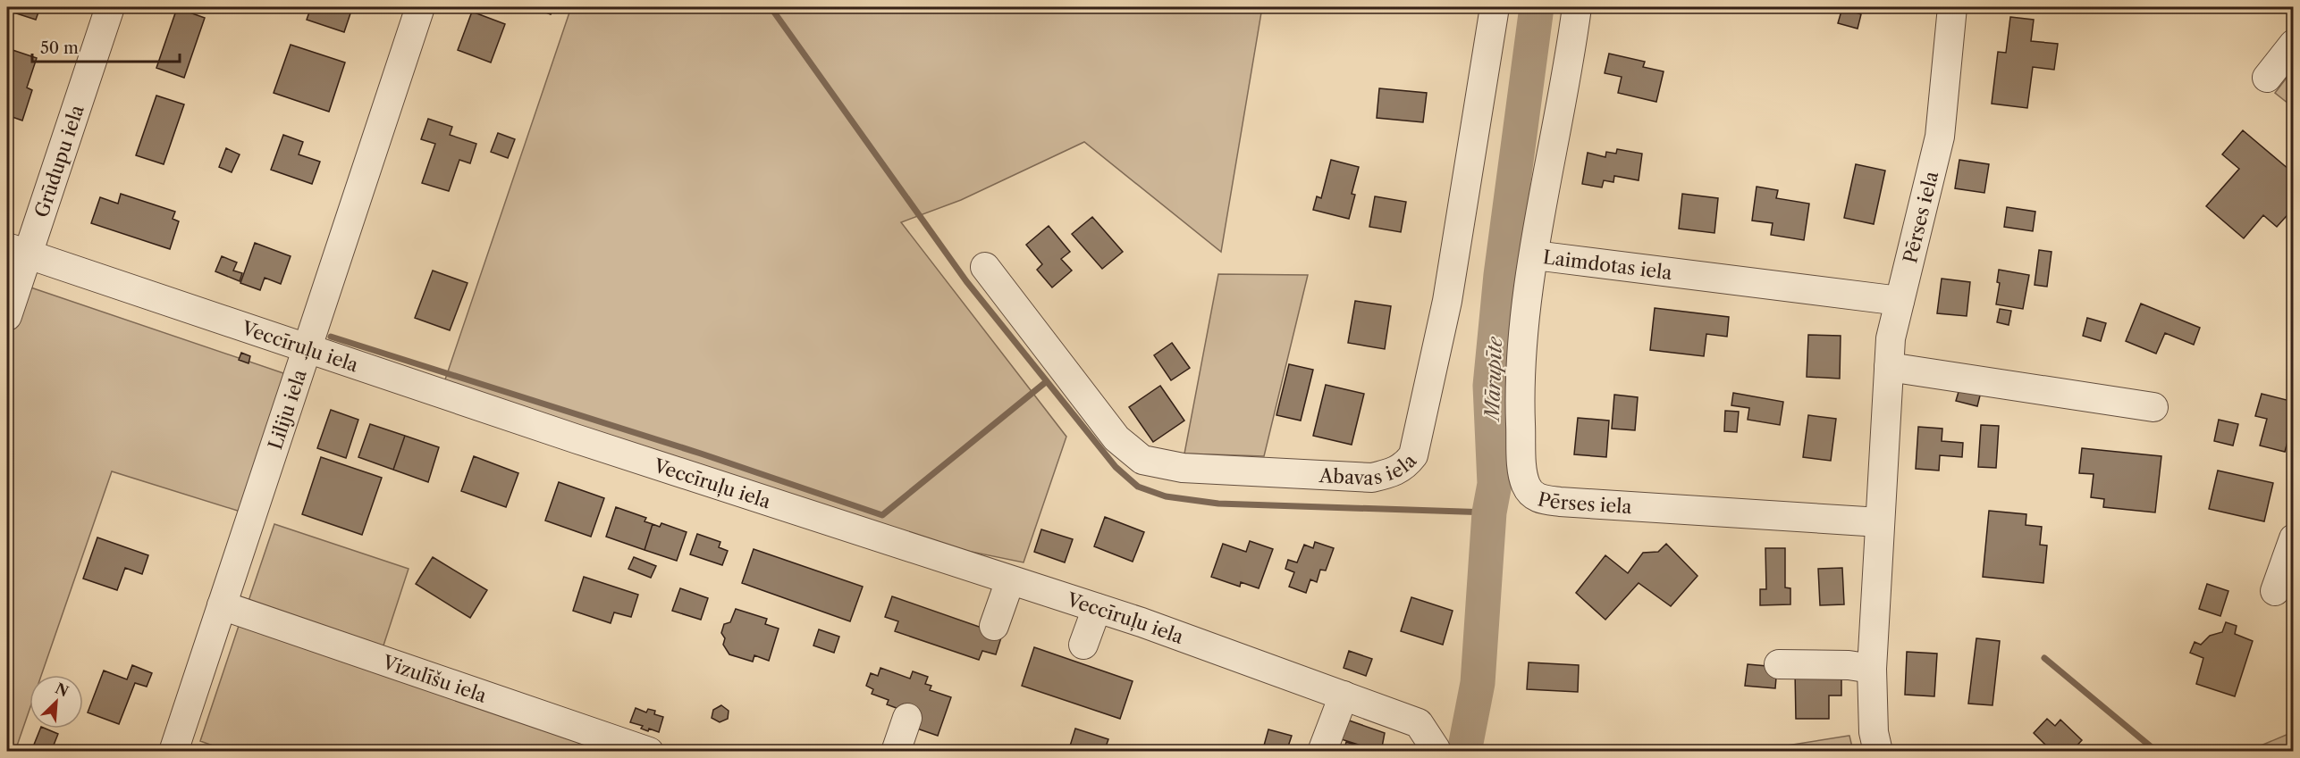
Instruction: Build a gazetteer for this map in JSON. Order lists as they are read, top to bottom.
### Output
{
  "streets": {
    "street": [
      "Grūdupu iela",
      "Pērses iela",
      "Laimdotas iela",
      "Veccīruļu iela",
      "Liliju iela",
      "Abavas iela",
      "Vizulīšu iela"
    ]
  },
  "crossings": [
    ["Grūdupu iela", "Veccīruļu iela"],
    ["Pērses iela", "Laimdotas iela"],
    ["Veccīruļu iela", "Liliju iela"],
    ["Liliju iela", "Vizulīšu iela"]
  ],
  "water": ["Mārupīte"],
  "scale_bar": "50 m",
  "north": "top right"
}
